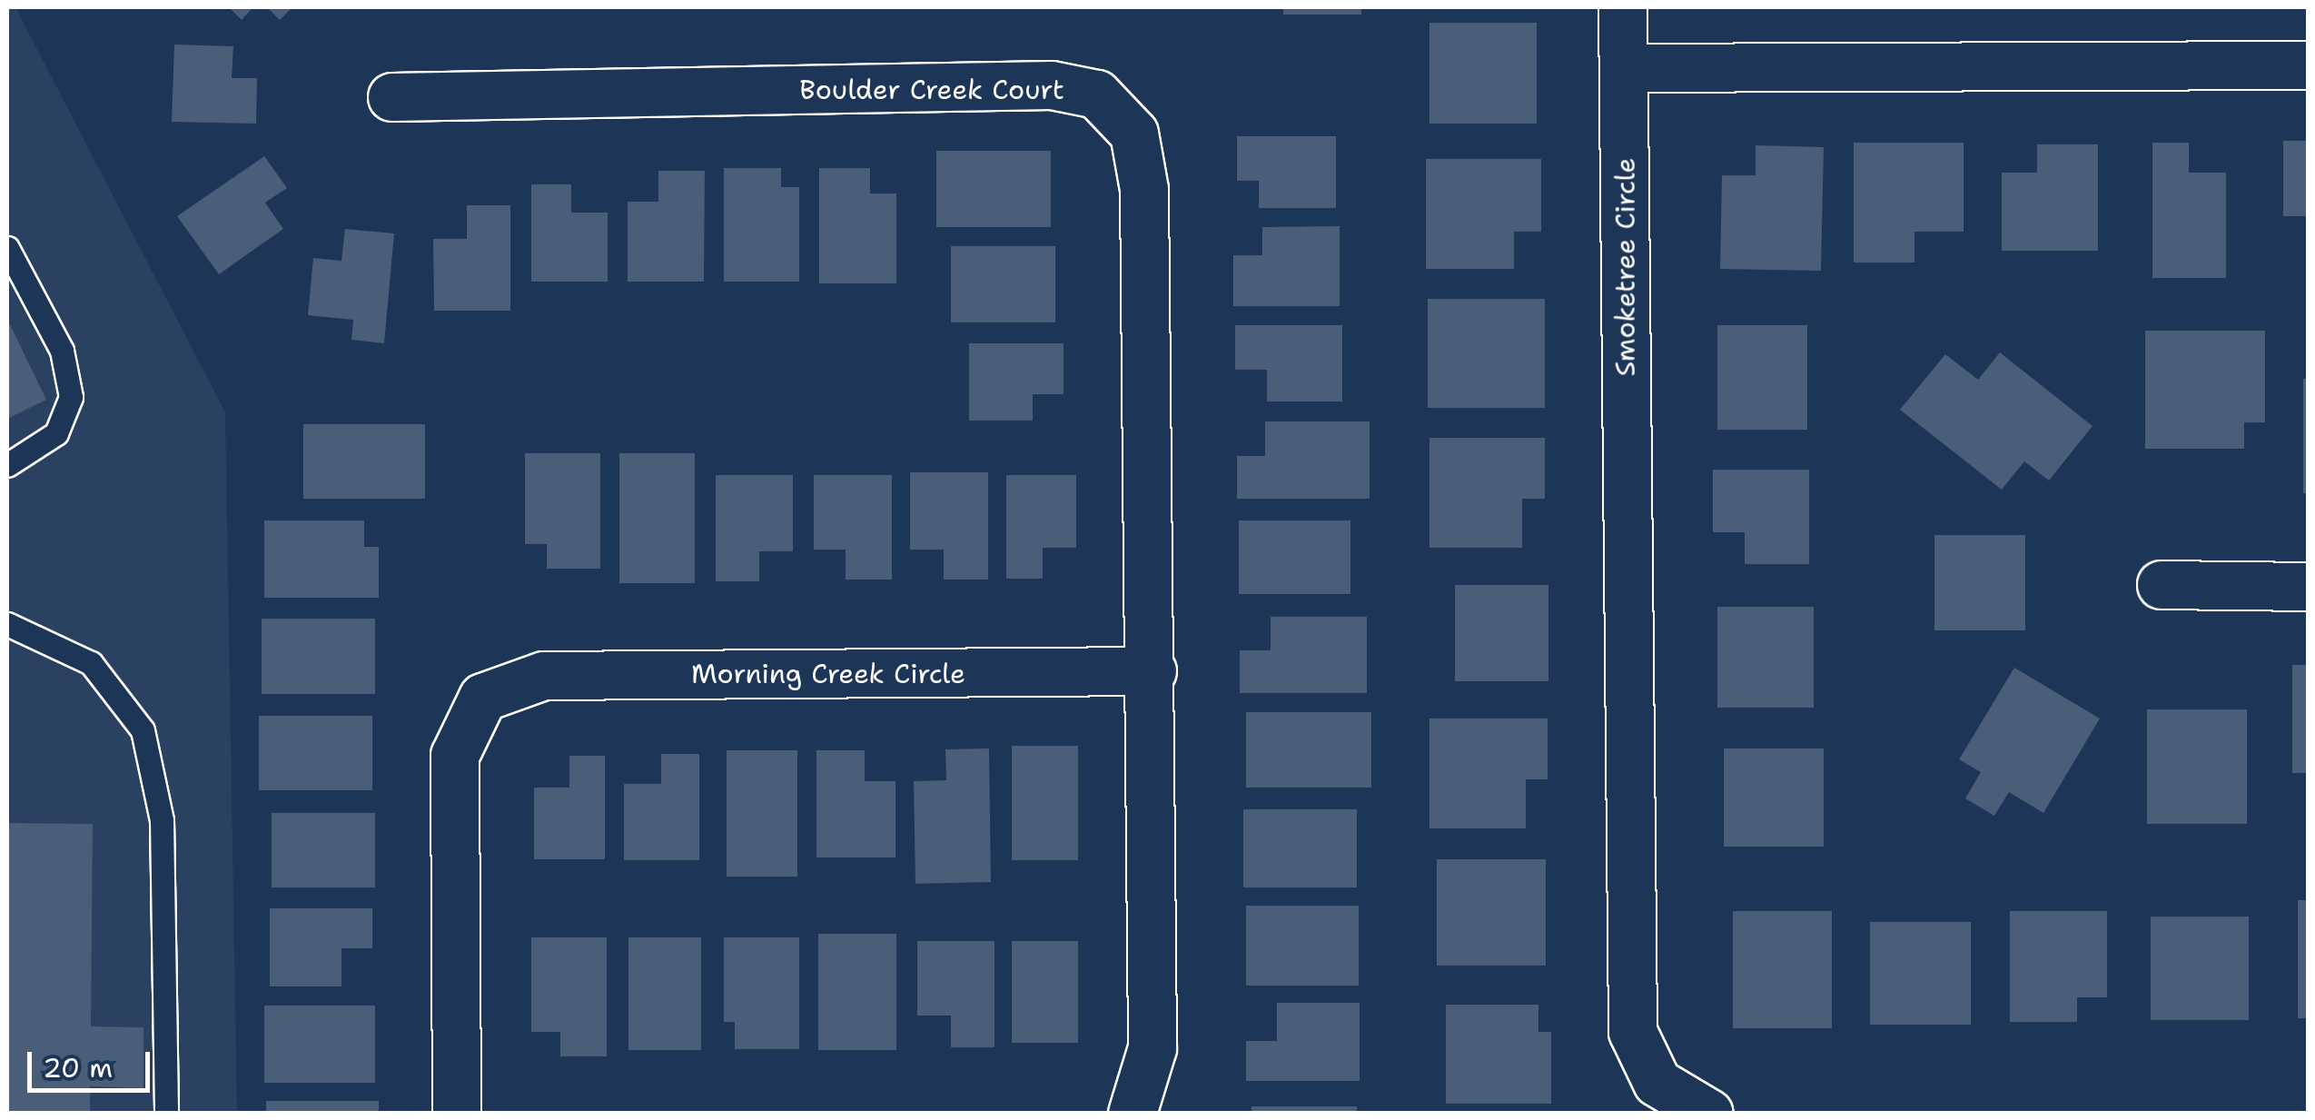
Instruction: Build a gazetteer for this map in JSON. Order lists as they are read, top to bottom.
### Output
{
  "streets": {
    "street": ["Boulder Creek Court", "Smoketree Circle", "Morning Creek Circle"]
  },
  "crossings": [
    ["Boulder Creek Court", "Morning Creek Circle"]
  ],
  "scale_bar": "20 m"
}
